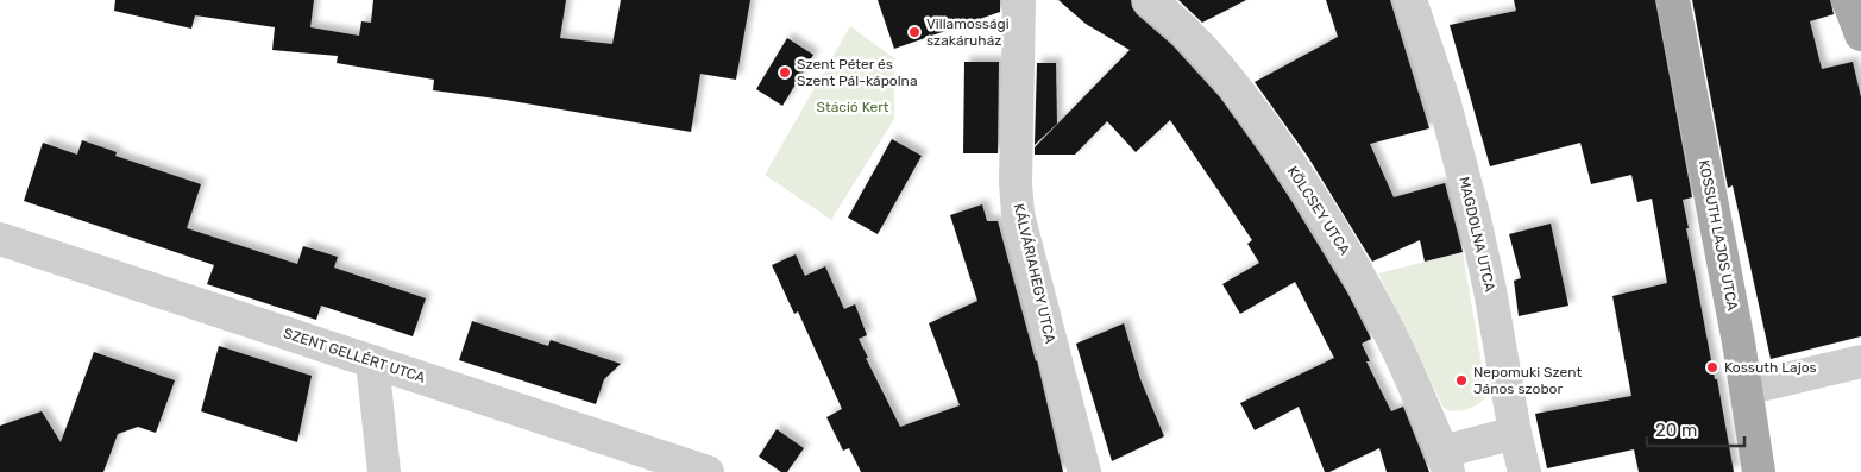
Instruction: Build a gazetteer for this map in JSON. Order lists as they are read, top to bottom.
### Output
{
  "streets": {
    "main road": ["KOSSUTH LAJOS UTCA"],
    "street": [
      "KÖLCSEY UTCA",
      "MAGDOLNA UTCA",
      "KÁLVÁRIAHEGY UTCA",
      "SZENT GELLÉRT UTCA"
    ]
  },
  "parks": ["Stáció Kert"],
  "places": [
    "Villamossági szakáruház",
    "Szent Péter és Szent Pál-kápolna",
    "Kossuth Lajos",
    "Nepomuki Szent János szobor"
  ],
  "scale_bar": "20 m"
}
